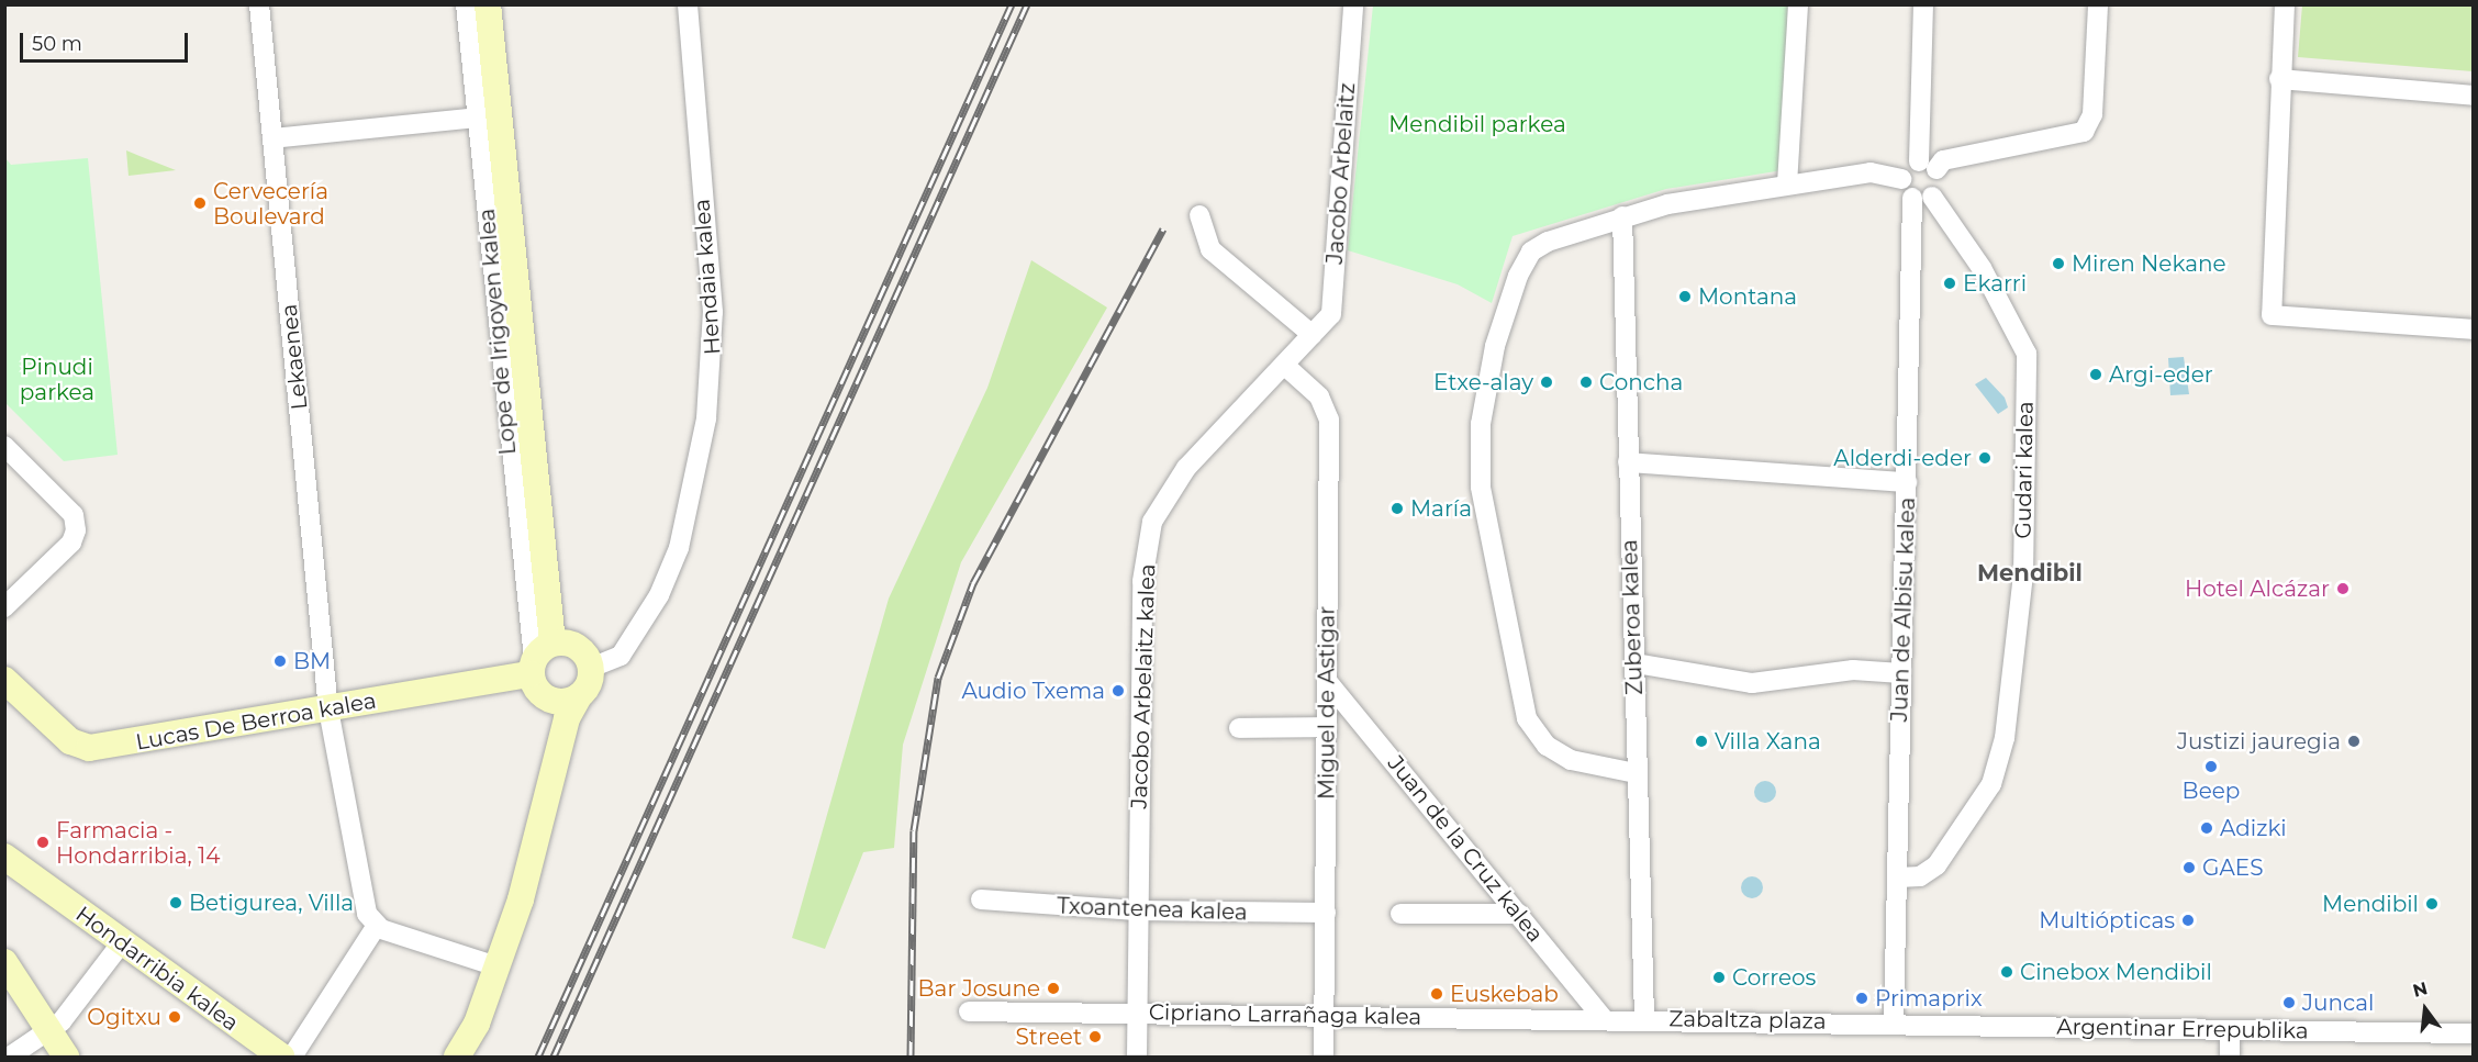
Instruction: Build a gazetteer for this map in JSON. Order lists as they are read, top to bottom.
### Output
{
  "streets": {
    "street": [
      "Jacobo Arbelaitz",
      "Hendaia kalea",
      "Lope de Irigoyen kalea",
      "Lekaenea",
      "Gudari kalea",
      "Juan de Albisu kalea",
      "Zuberoa kalea",
      "Jacobo Arbelaitz kalea",
      "Miguel de Astigar",
      "Lucas De Berroa kalea",
      "Juan de la Cruz kalea",
      "Txoantenea kalea",
      "Hondarribia kalea",
      "Cipriano Larrañaga kalea",
      "Zabaltza plaza",
      "Argentinar Errepublika"
    ]
  },
  "crossings": [
    ["Jacobo Arbelaitz", "Jacobo Arbelaitz kalea"],
    ["Jacobo Arbelaitz", "Miguel de Astigar"],
    ["Hendaia kalea", "Lope de Irigoyen kalea"],
    ["Hendaia kalea", "Lucas De Berroa kalea"],
    ["Lope de Irigoyen kalea", "Lucas De Berroa kalea"],
    ["Lekaenea", "Lucas De Berroa kalea"],
    ["Gudari kalea", "Juan de Albisu kalea"],
    ["Juan de Albisu kalea", "Zabaltza plaza"],
    ["Juan de Albisu kalea", "Argentinar Errepublika"],
    ["Zuberoa kalea", "Zabaltza plaza"],
    ["Jacobo Arbelaitz kalea", "Miguel de Astigar"],
    ["Jacobo Arbelaitz kalea", "Txoantenea kalea"],
    ["Jacobo Arbelaitz kalea", "Cipriano Larrañaga kalea"],
    ["Miguel de Astigar", "Juan de la Cruz kalea"],
    ["Miguel de Astigar", "Txoantenea kalea"],
    ["Miguel de Astigar", "Cipriano Larrañaga kalea"],
    ["Juan de la Cruz kalea", "Cipriano Larrañaga kalea"],
    ["Juan de la Cruz kalea", "Zabaltza plaza"],
    ["Cipriano Larrañaga kalea", "Zabaltza plaza"],
    ["Zabaltza plaza", "Argentinar Errepublika"]
  ],
  "districts": ["Mendibil"],
  "parks": ["Mendibil parkea", "Pinudi parkea"],
  "places": [
    "Cervecería Boulevard",
    "Miren Nekane",
    "Ekarri",
    "Montana",
    "Argi-eder",
    "Etxe-alay",
    "Concha",
    "Alderdi-eder",
    "María",
    "Hotel Alcázar",
    "BM",
    "Audio Txema",
    "Villa Xana",
    "Justizi jauregia",
    "Beep",
    "Adizki",
    "Farmacia - Hondarribia, 14",
    "GAES",
    "Betigurea, Villa",
    "Mendibil",
    "Multiópticas",
    "Cinebox Mendibil",
    "Correos",
    "Bar Josune",
    "Euskebab",
    "Primaprix",
    "Juncal",
    "Ogitxu",
    "Street"
  ],
  "scale_bar": "50 m",
  "north": "top"
}
